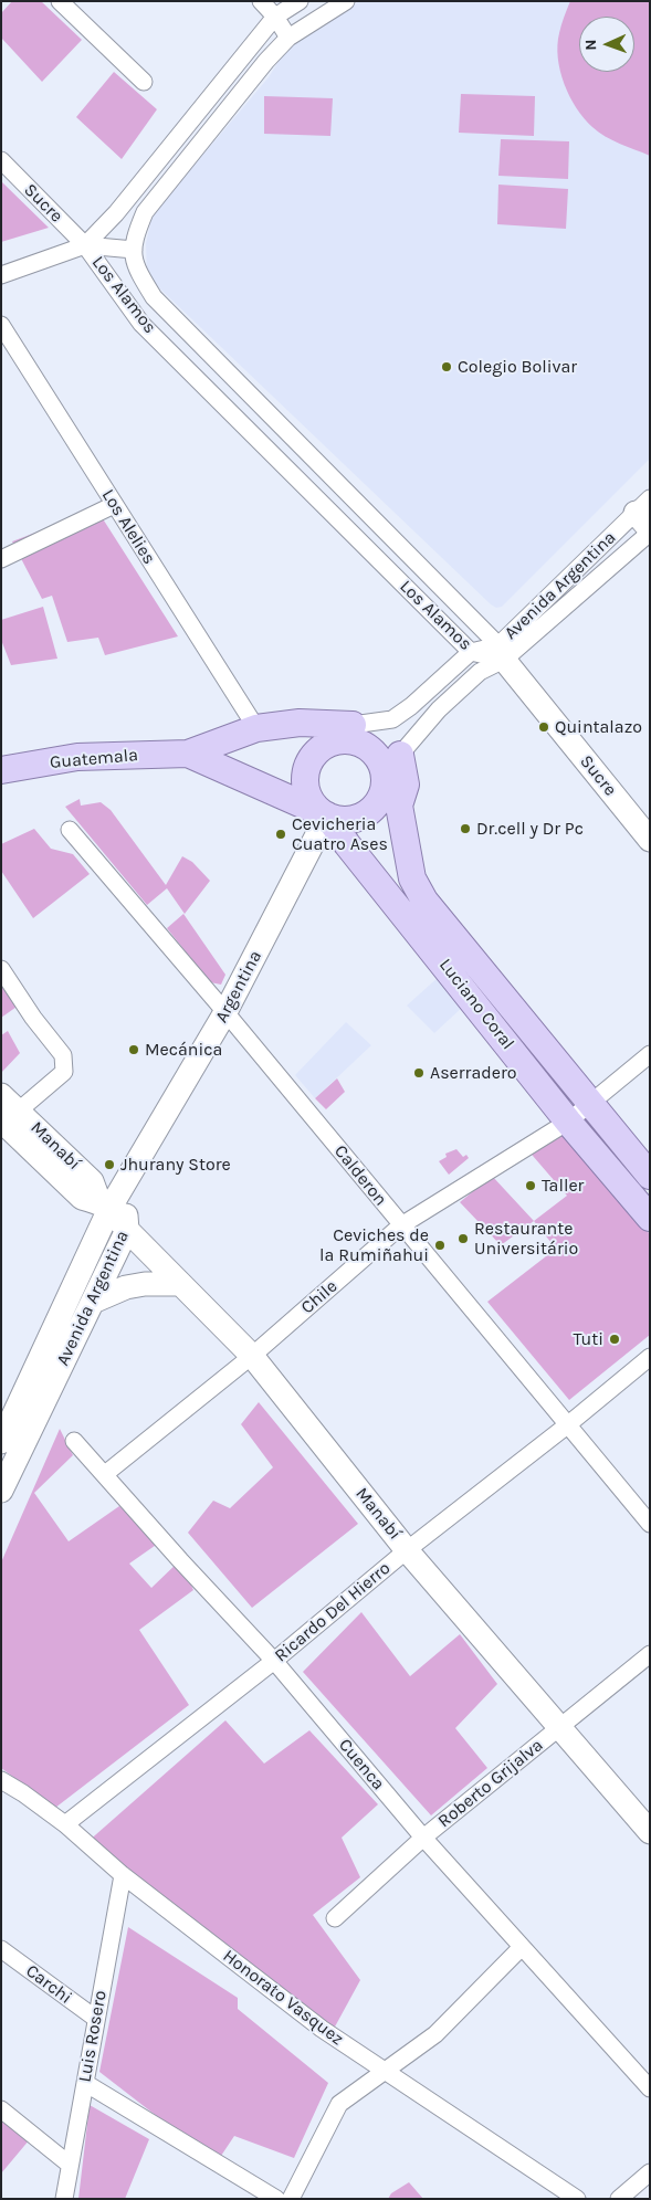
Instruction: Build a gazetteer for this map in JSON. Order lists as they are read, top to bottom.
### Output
{
  "streets": {
    "main road": ["Guatemala", "Luciano Coral"],
    "street": [
      "Sucre",
      "Los Alamos",
      "Los Alelies",
      "Avenida Argentina",
      "Argentina",
      "Manabí",
      "Calderon",
      "Chile",
      "Ricardo Del Hierro",
      "Cuenca",
      "Roberto Grijalva",
      "Carchi",
      "Honorato Vasquez",
      "Luis Rosero"
    ]
  },
  "crossings": [
    ["Sucre", "Los Alamos"],
    ["Sucre", "Avenida Argentina"],
    ["Los Alamos", "Avenida Argentina"],
    ["Los Alelies", "Guatemala"],
    ["Avenida Argentina", "Argentina"],
    ["Avenida Argentina", "Luciano Coral"],
    ["Avenida Argentina", "Manabí"],
    ["Guatemala", "Argentina"],
    ["Guatemala", "Luciano Coral"],
    ["Argentina", "Luciano Coral"],
    ["Argentina", "Calderon"],
    ["Luciano Coral", "Chile"],
    ["Manabí", "Chile"],
    ["Manabí", "Ricardo Del Hierro"],
    ["Manabí", "Roberto Grijalva"],
    ["Calderon", "Chile"],
    ["Calderon", "Ricardo Del Hierro"],
    ["Chile", "Cuenca"],
    ["Ricardo Del Hierro", "Cuenca"],
    ["Ricardo Del Hierro", "Honorato Vasquez"],
    ["Cuenca", "Roberto Grijalva"],
    ["Carchi", "Luis Rosero"],
    ["Honorato Vasquez", "Luis Rosero"]
  ],
  "places": [
    "Colegio Bolivar",
    "Quintalazo",
    "Dr.cell y Dr Pc",
    "Cevicheria Cuatro Ases",
    "Mecánica",
    "Aserradero",
    "Jhurany Store",
    "Taller",
    "Restaurante Universitário",
    "Ceviches de la Rumiñahui",
    "Tuti"
  ],
  "north": "left"
}
